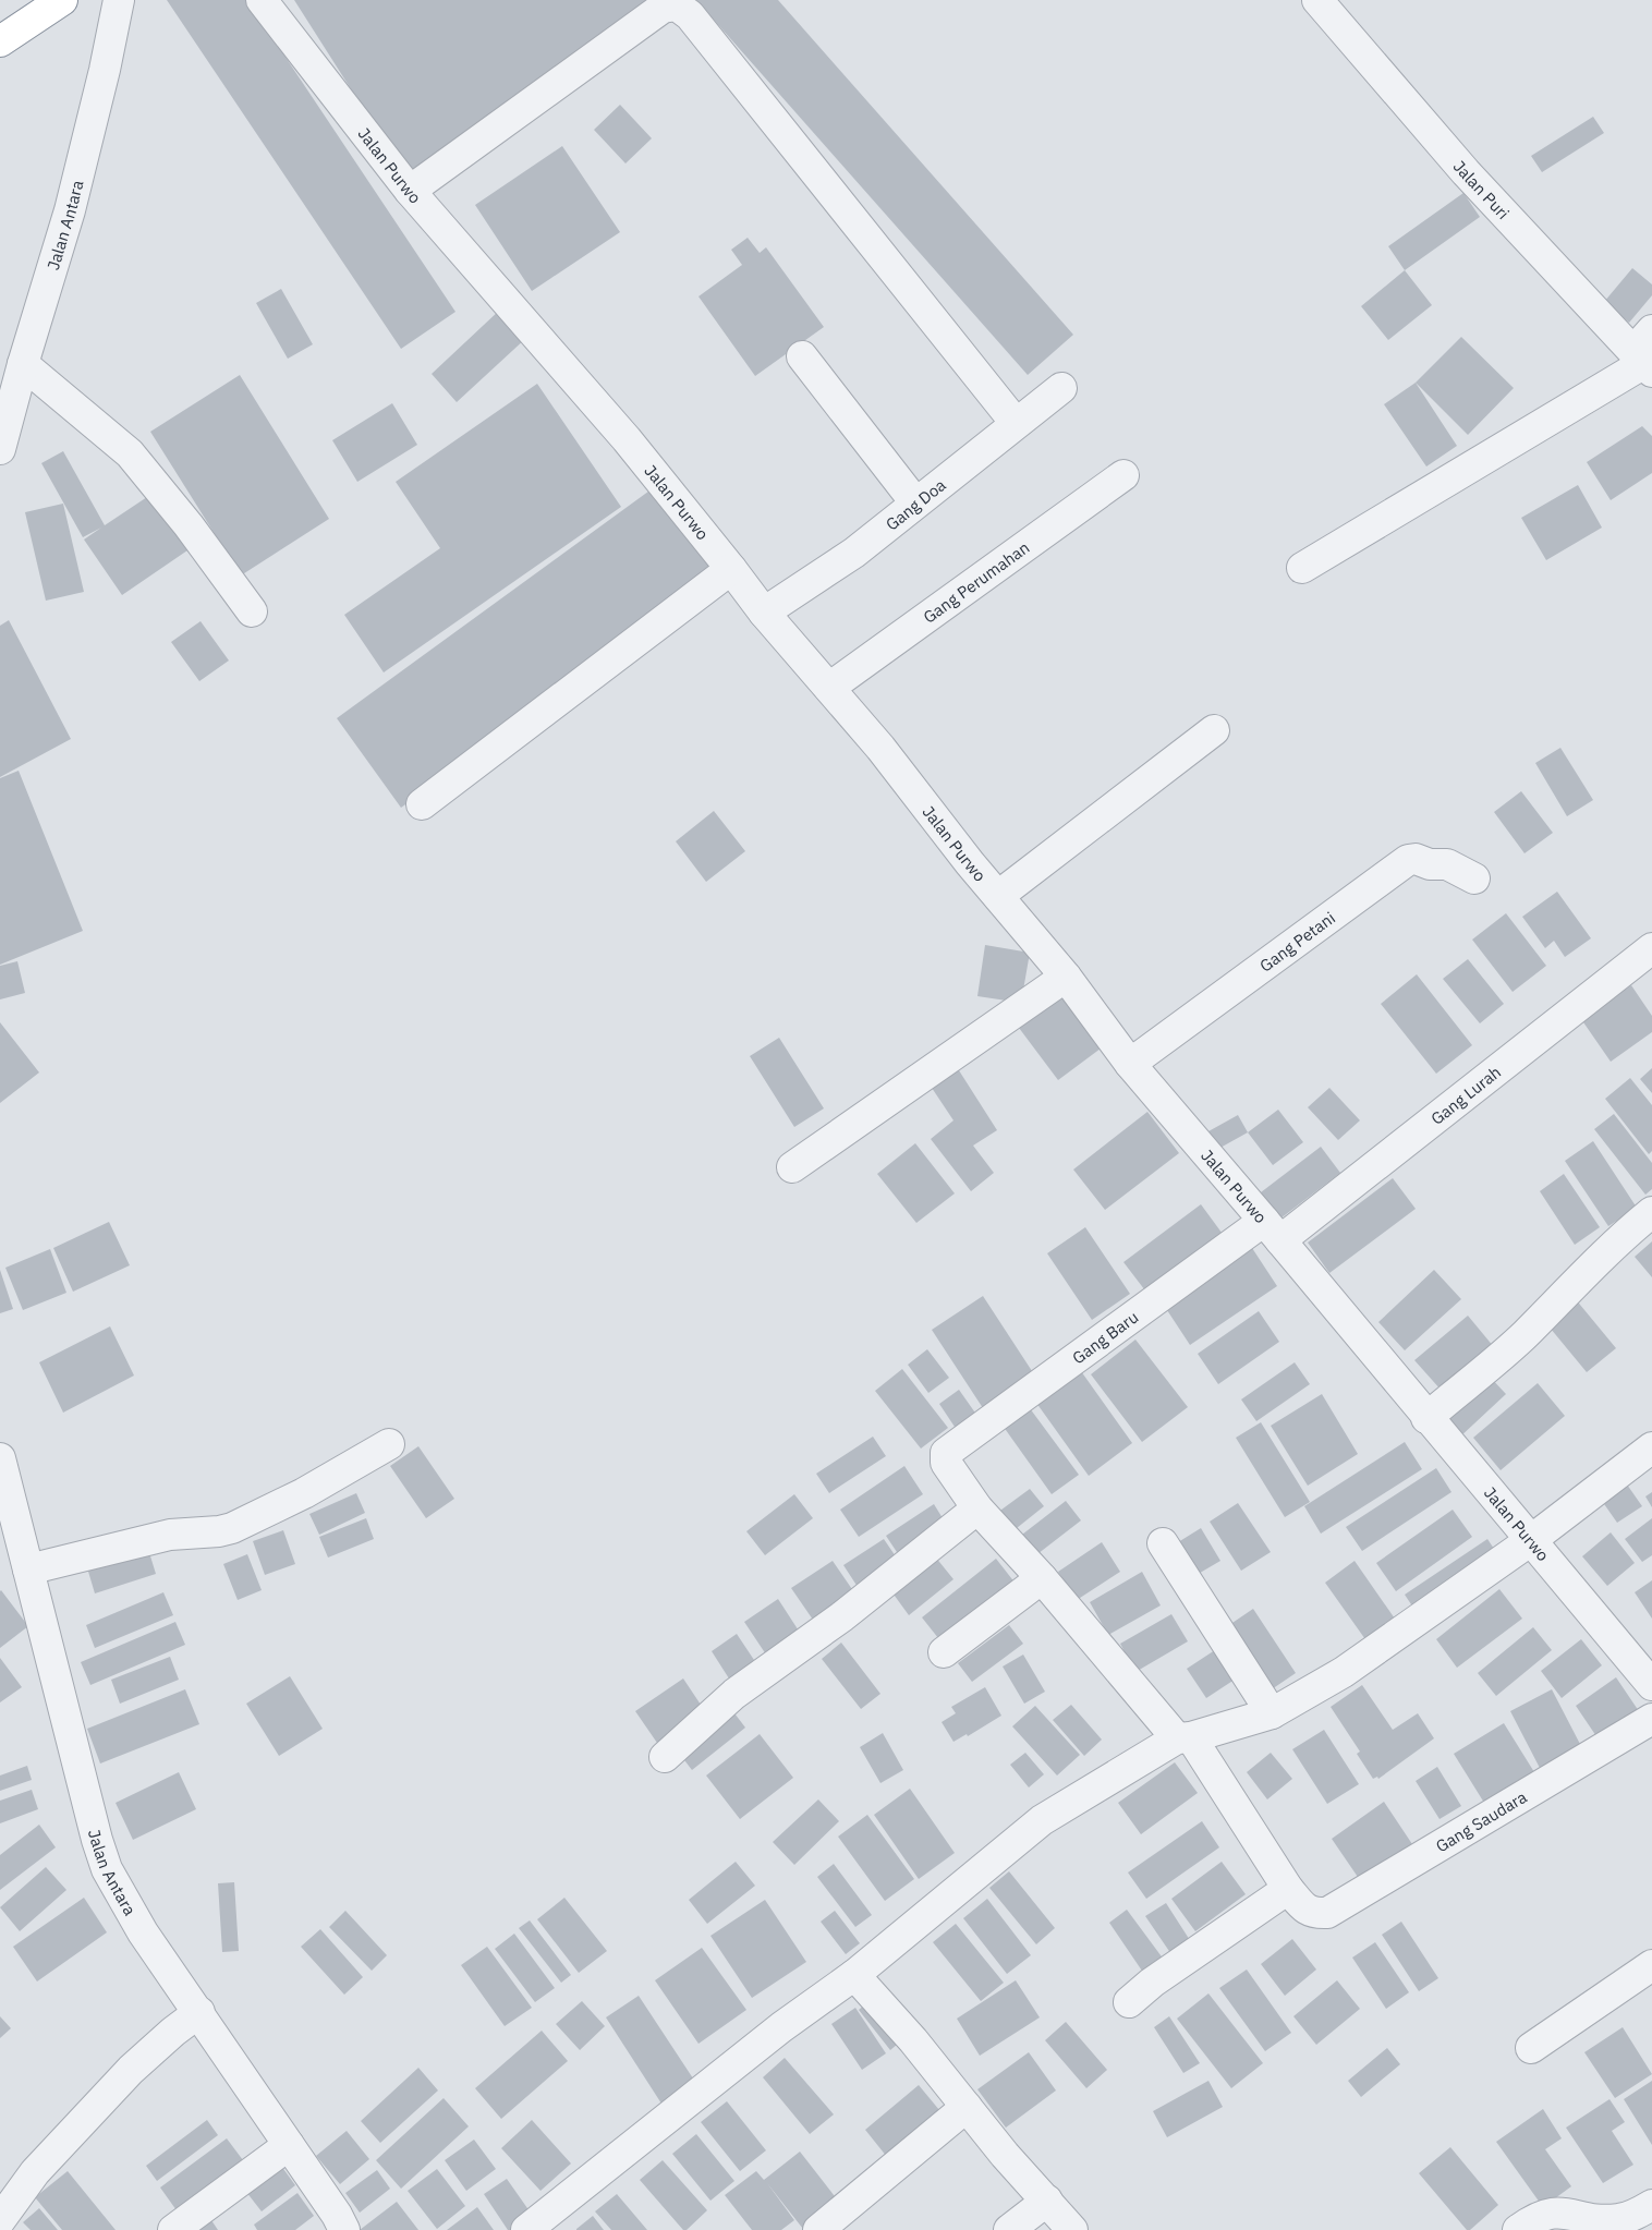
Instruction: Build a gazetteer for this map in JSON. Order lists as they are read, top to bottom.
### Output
{
  "streets": {
    "street": [
      "Jalan Purwo",
      "Jalan Puri",
      "Jalan Antara",
      "Gang Doa",
      "Gang Perumahan",
      "Gang Petani",
      "Gang Lurah",
      "Gang Baru",
      "Gang Saudara"
    ]
  },
  "crossings": [
    ["Jalan Purwo", "Gang Doa"],
    ["Jalan Purwo", "Gang Perumahan"],
    ["Jalan Purwo", "Gang Petani"],
    ["Jalan Purwo", "Gang Lurah"],
    ["Jalan Purwo", "Gang Baru"],
    ["Gang Lurah", "Gang Baru"]
  ]
}
